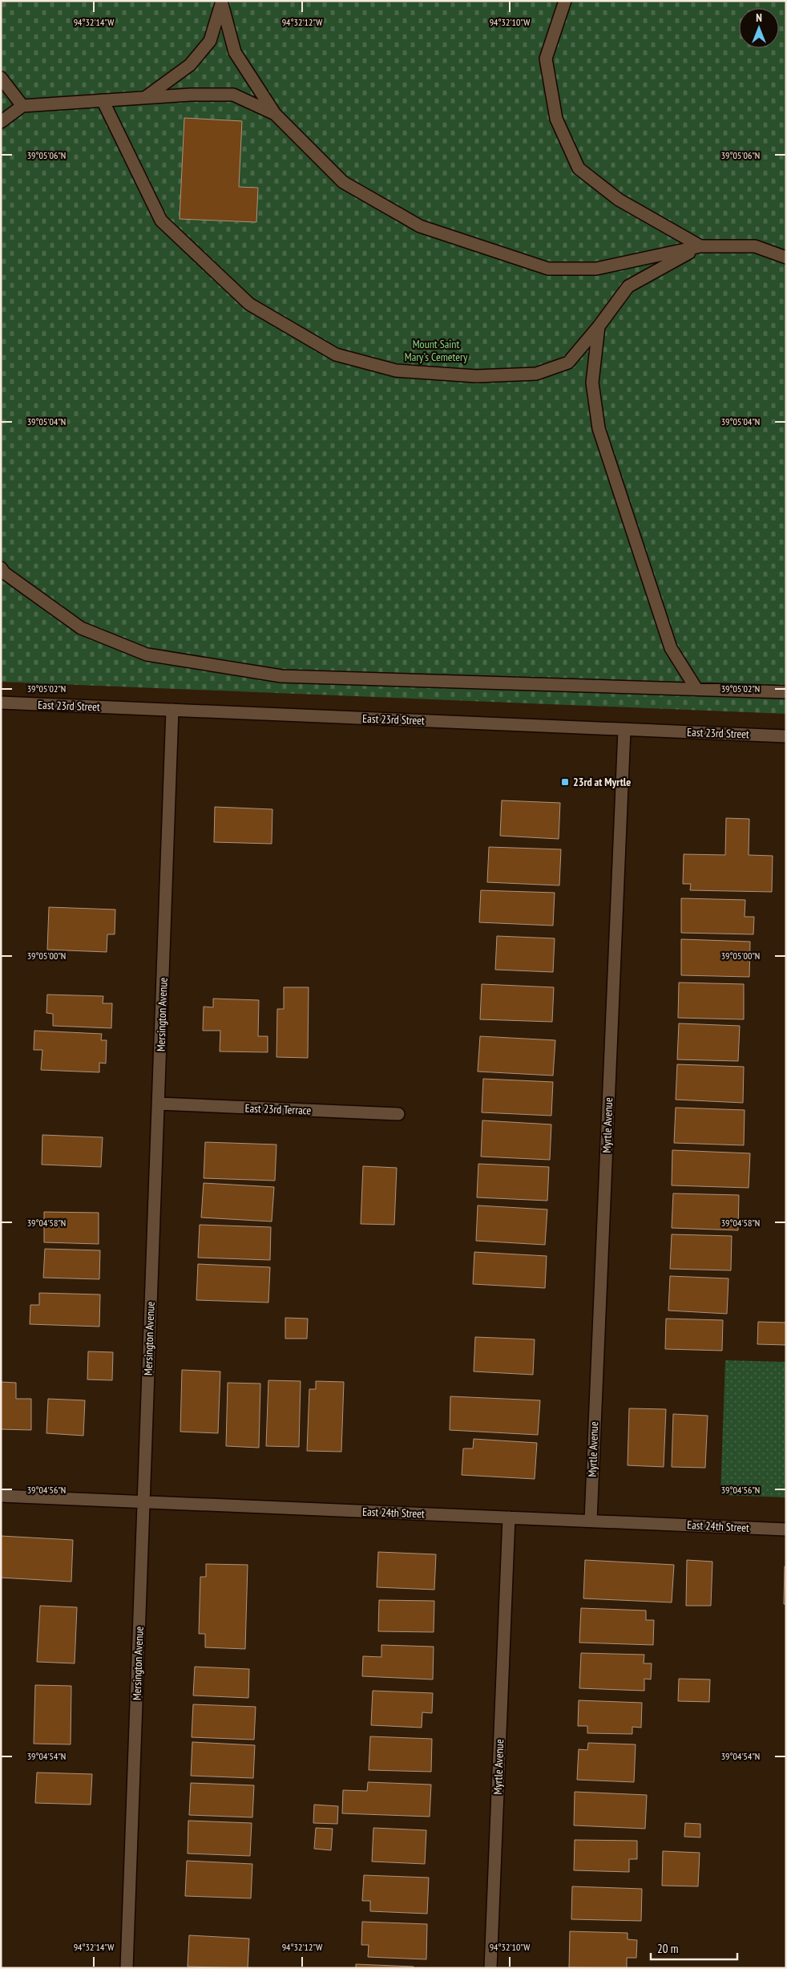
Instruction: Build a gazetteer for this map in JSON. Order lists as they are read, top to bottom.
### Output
{
  "streets": {
    "street": [
      "East 23rd Street",
      "Mersington Avenue",
      "East 23rd Terrace",
      "Myrtle Avenue",
      "East 24th Street"
    ]
  },
  "crossings": [
    ["East 23rd Street", "Mersington Avenue"],
    ["East 23rd Street", "Myrtle Avenue"],
    ["Mersington Avenue", "East 23rd Terrace"],
    ["Mersington Avenue", "East 24th Street"],
    ["Myrtle Avenue", "East 24th Street"]
  ],
  "parks": ["Mount Saint Mary's Cemetery"],
  "places": {
    "transit": ["23rd at Myrtle"]
  },
  "scale_bar": "20 m",
  "north": "top",
  "coordinates": [
    "94°32'14\"W",
    "94°32'12\"W",
    "94°32'10\"W",
    "39°05'06\"N",
    "39°05'04\"N",
    "39°05'02\"N",
    "39°05'00\"N",
    "39°04'58\"N",
    "39°04'56\"N",
    "39°04'54\"N"
  ]
}
